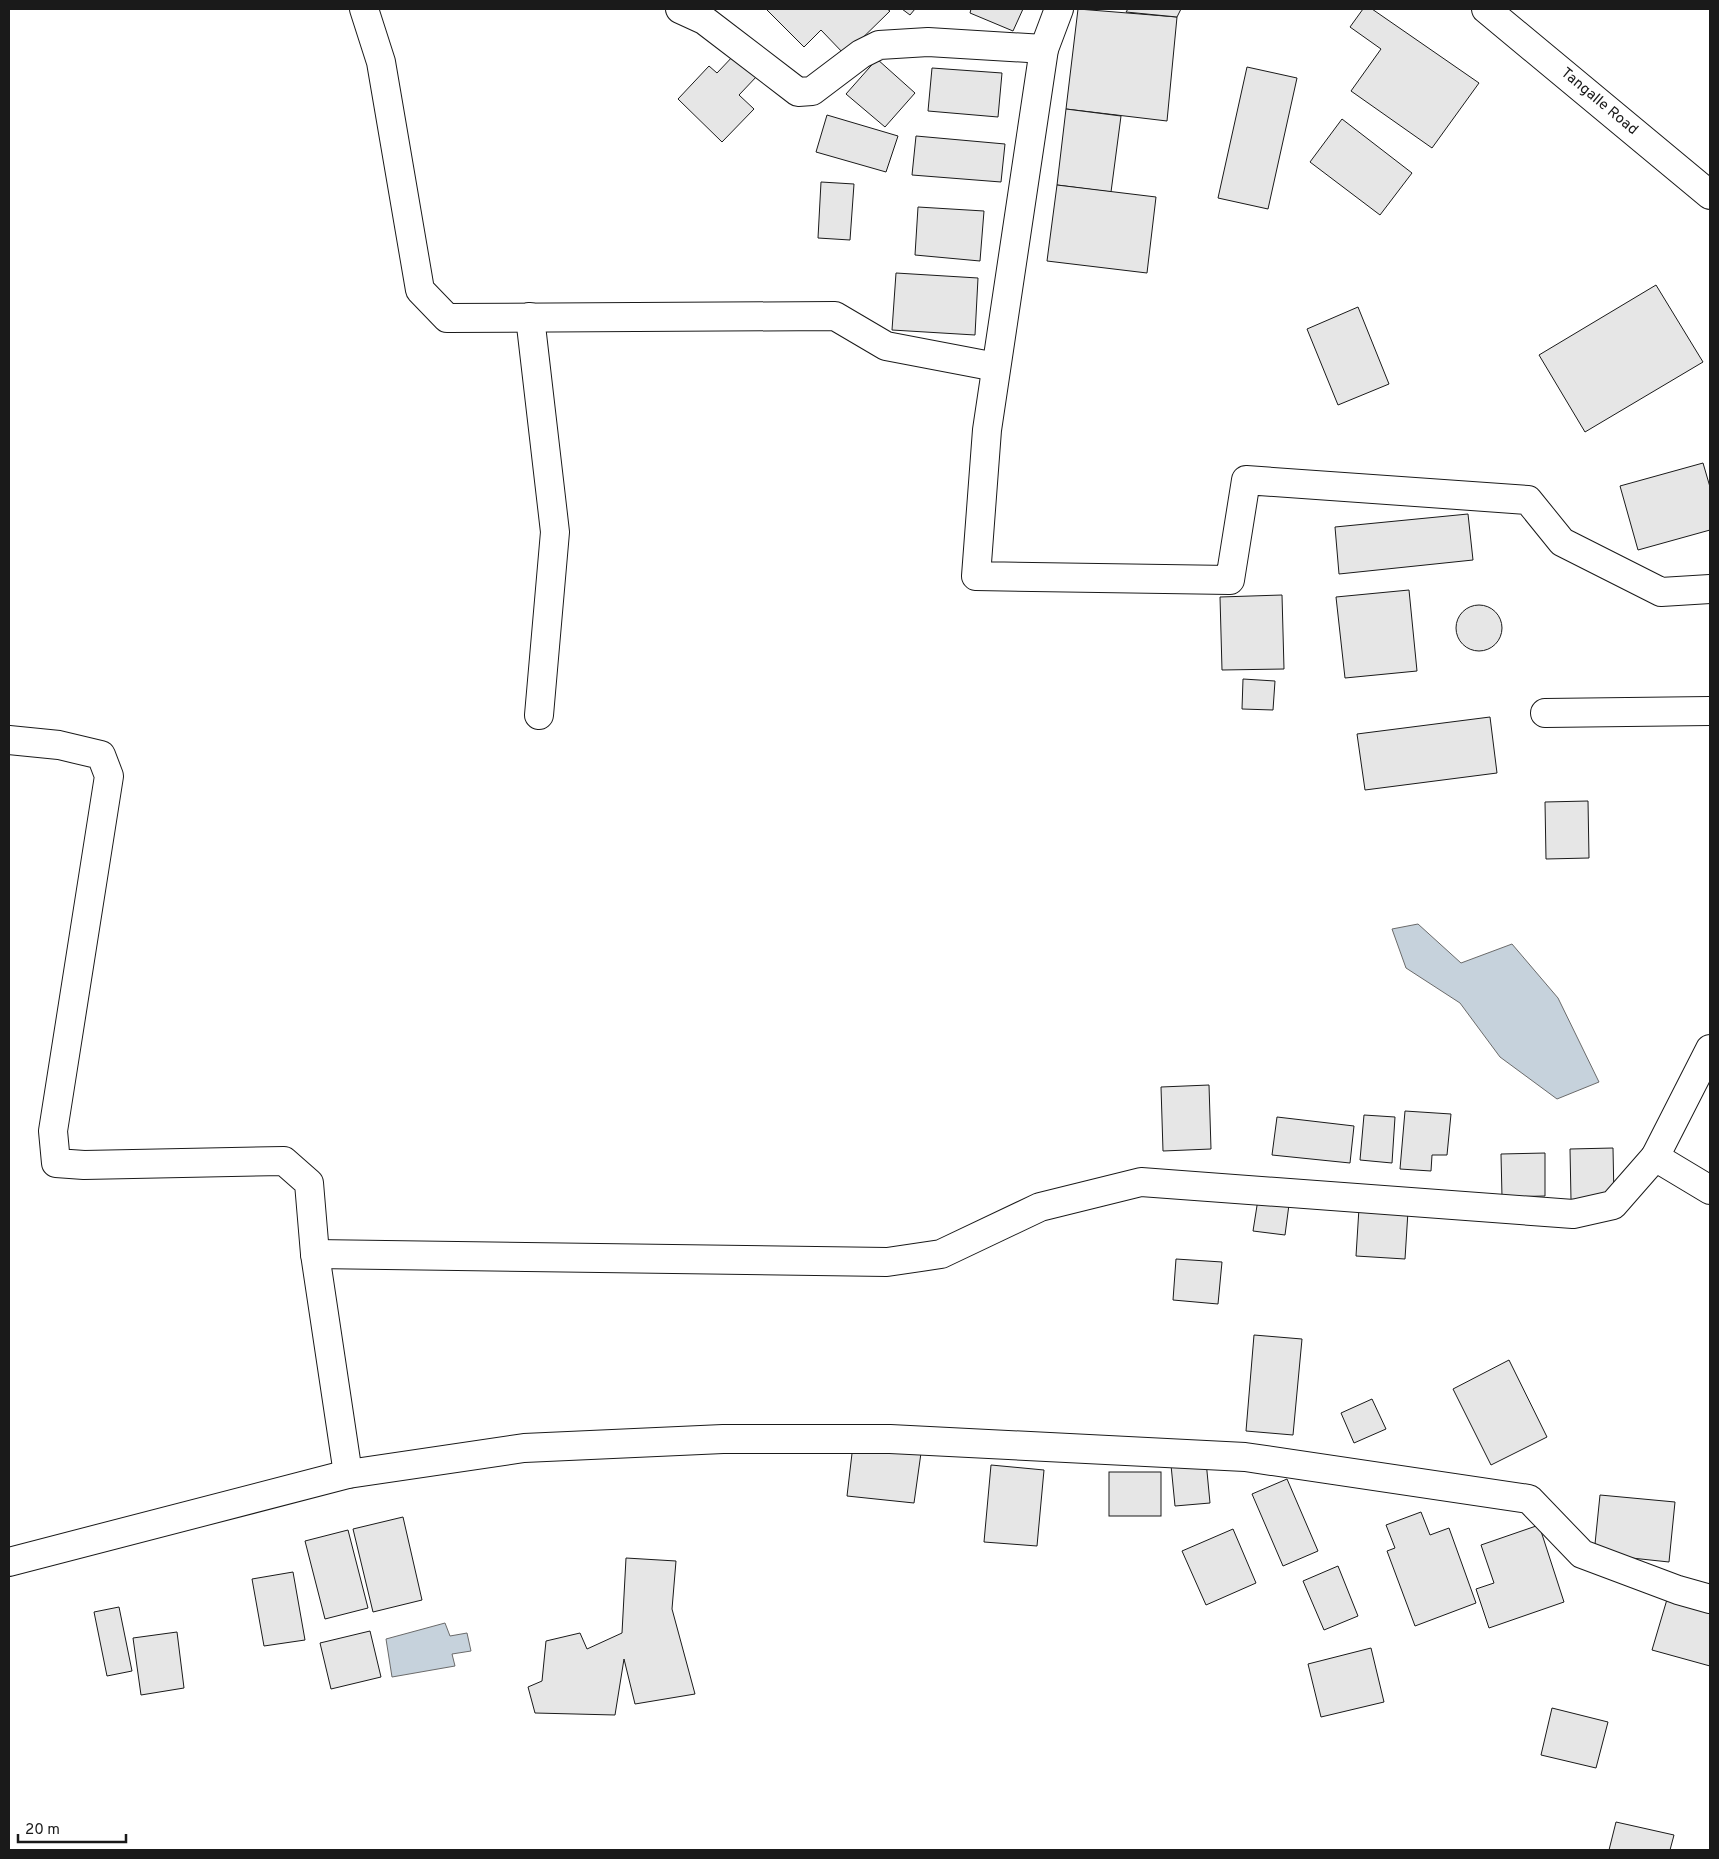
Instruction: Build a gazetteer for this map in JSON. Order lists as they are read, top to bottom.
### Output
{
  "streets": {
    "main road": ["Tangalle Road"]
  },
  "scale_bar": "20 m"
}
